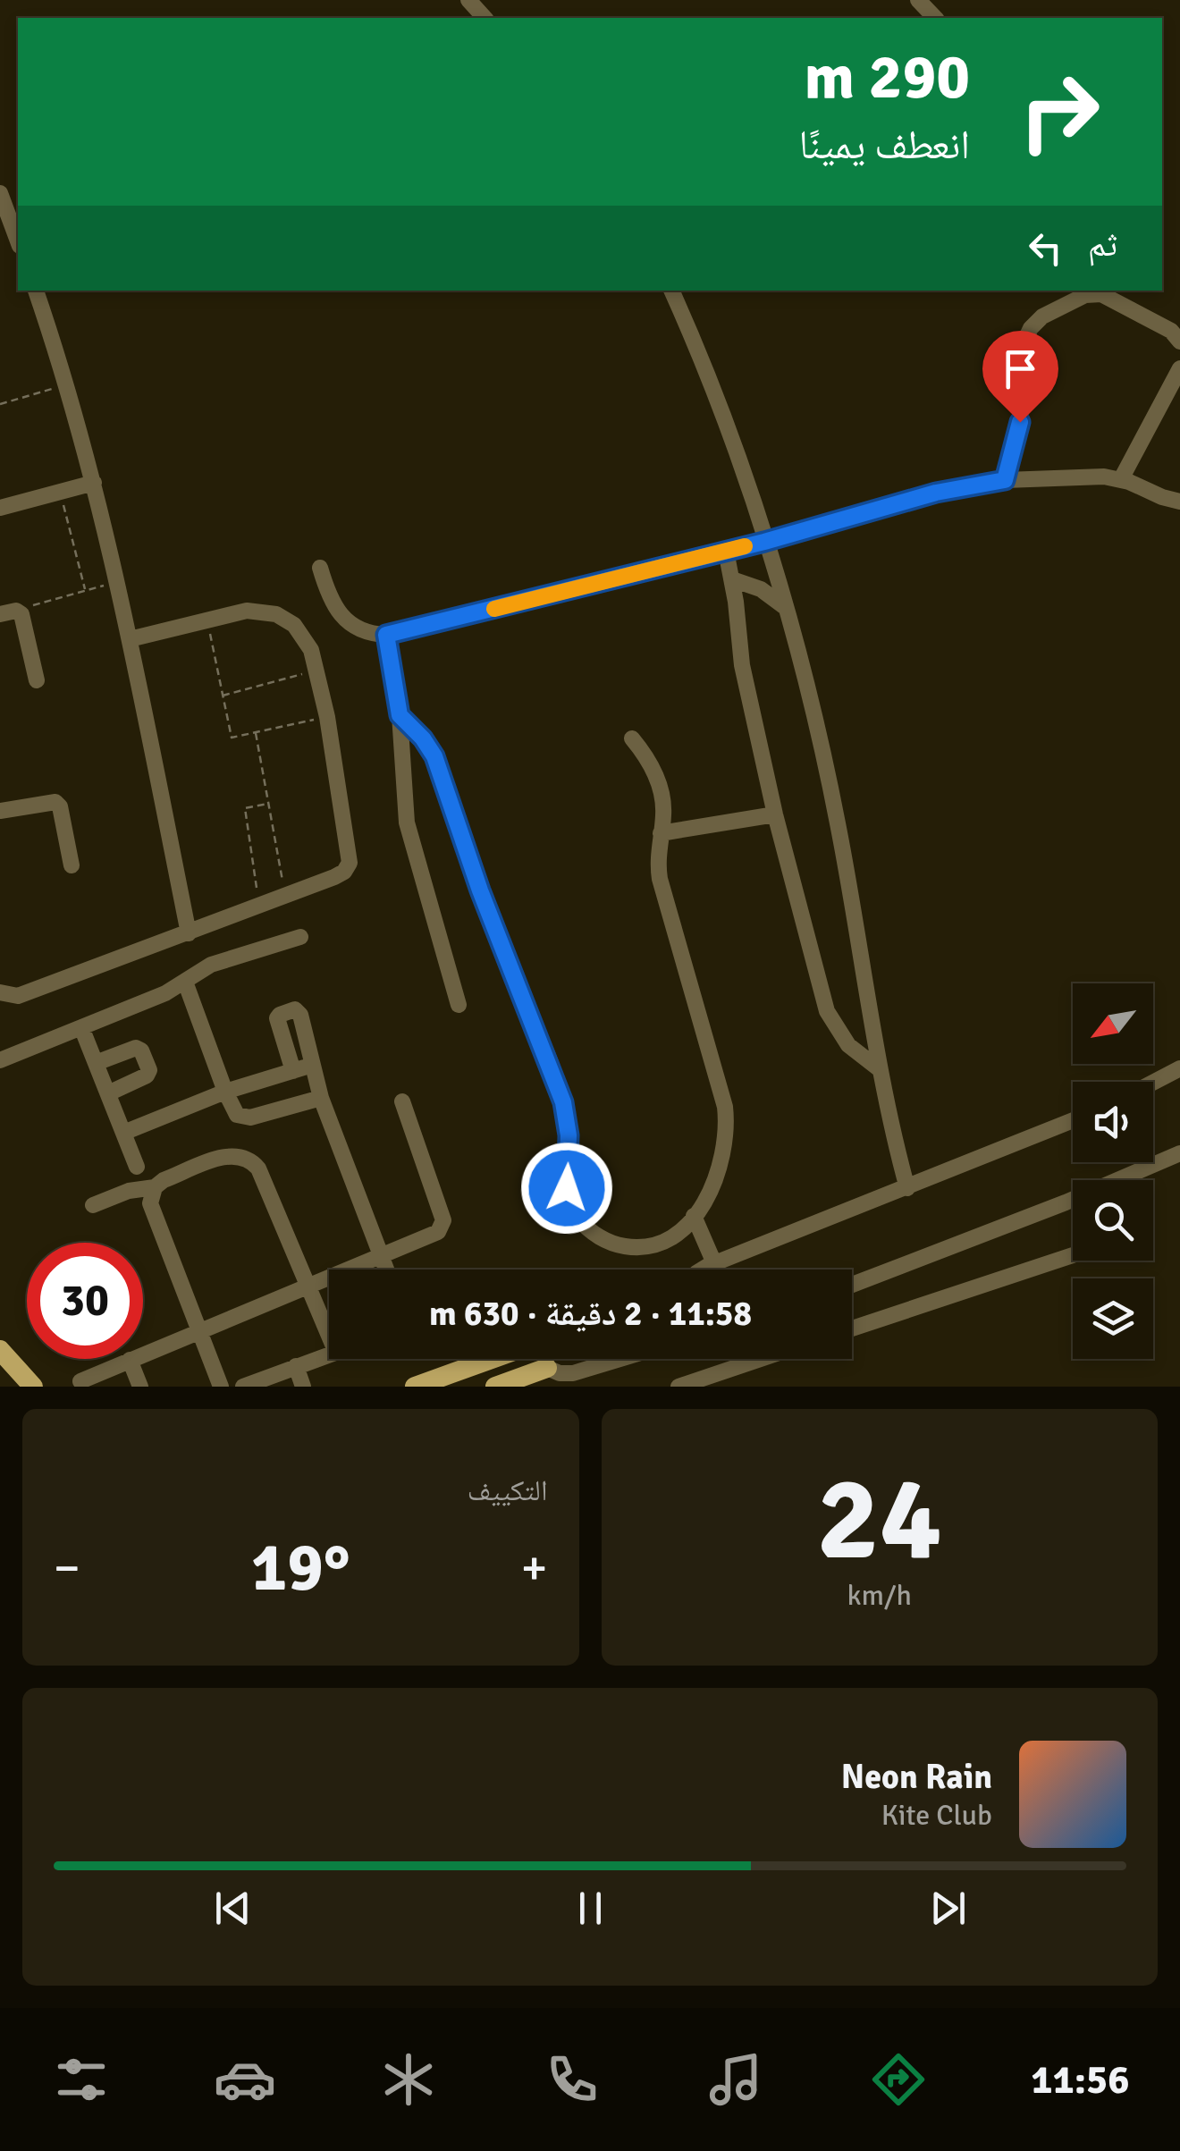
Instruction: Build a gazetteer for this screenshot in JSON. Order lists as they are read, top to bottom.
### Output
{
  "north": "bottom left",
  "page": {
    "turn": ["290 m", "انعطف يمينًا"],
    "then": "ثم",
    "limit": "30",
    "trip": "11:58 · 2 دقيقة · 630 m",
    "tile": [
      ["24", "km/h"],
      "التكييف"
    ],
    "heat": ["−", "19°", "+"],
    "song": ["Neon Rain", "Kite Club"],
    "tabs": "11:56"
  }
}
